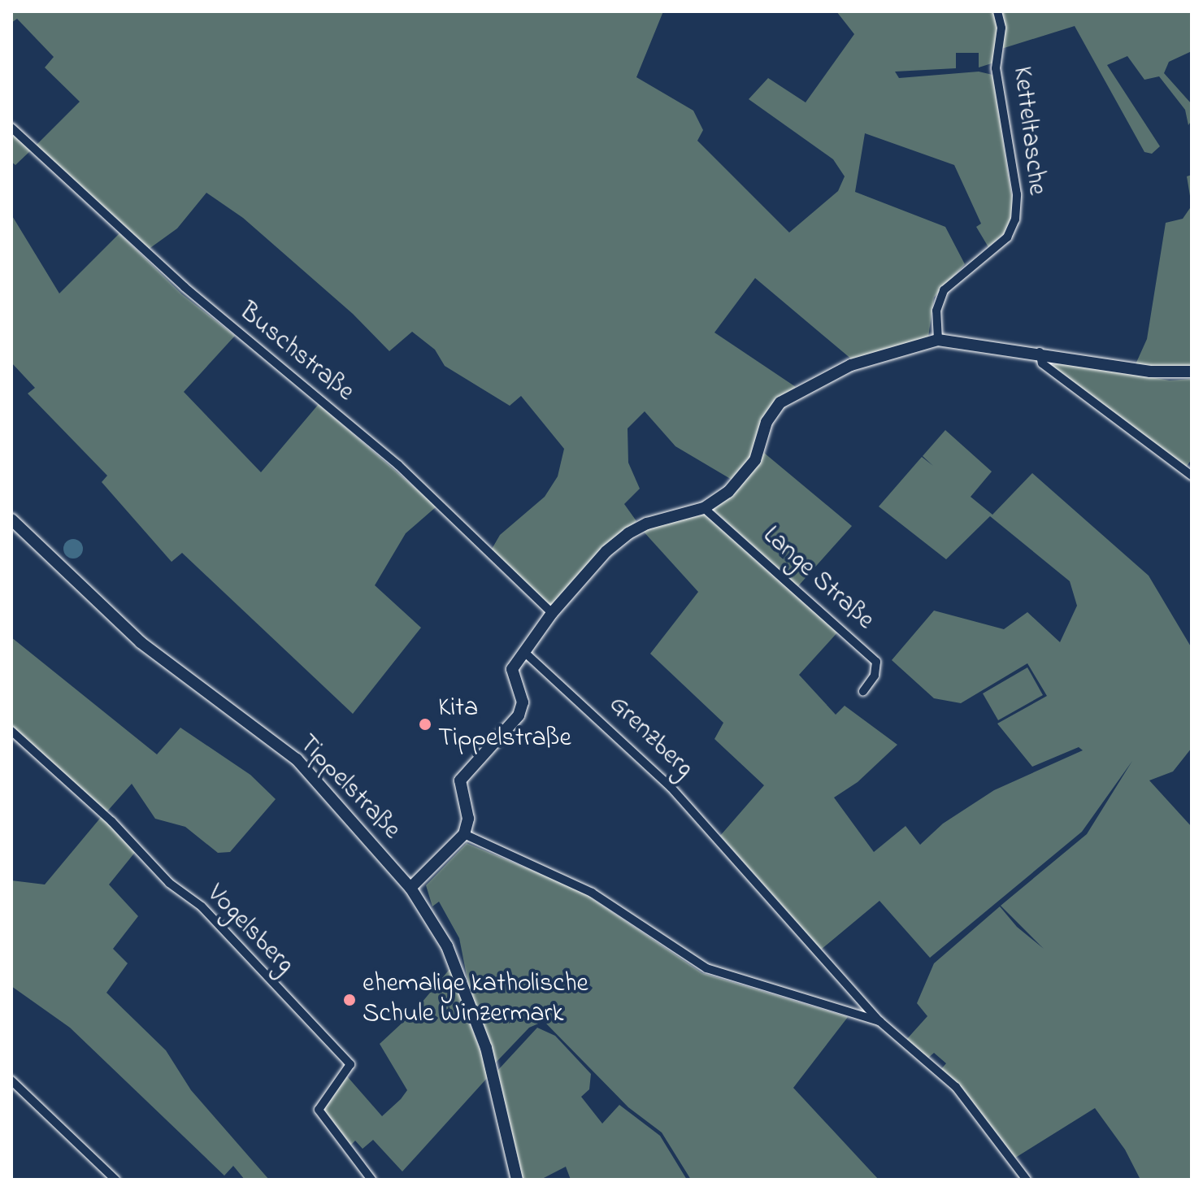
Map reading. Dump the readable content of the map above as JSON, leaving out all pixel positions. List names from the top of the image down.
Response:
{
  "streets": {
    "street": [
      "Ketteltasche",
      "Buschstraße",
      "Lange Straße",
      "Grenzberg",
      "Tippelstraße",
      "Vogelsberg"
    ]
  },
  "places": ["Kita Tippelstraße", "ehemalige katholische Schule Winzermark"]
}
